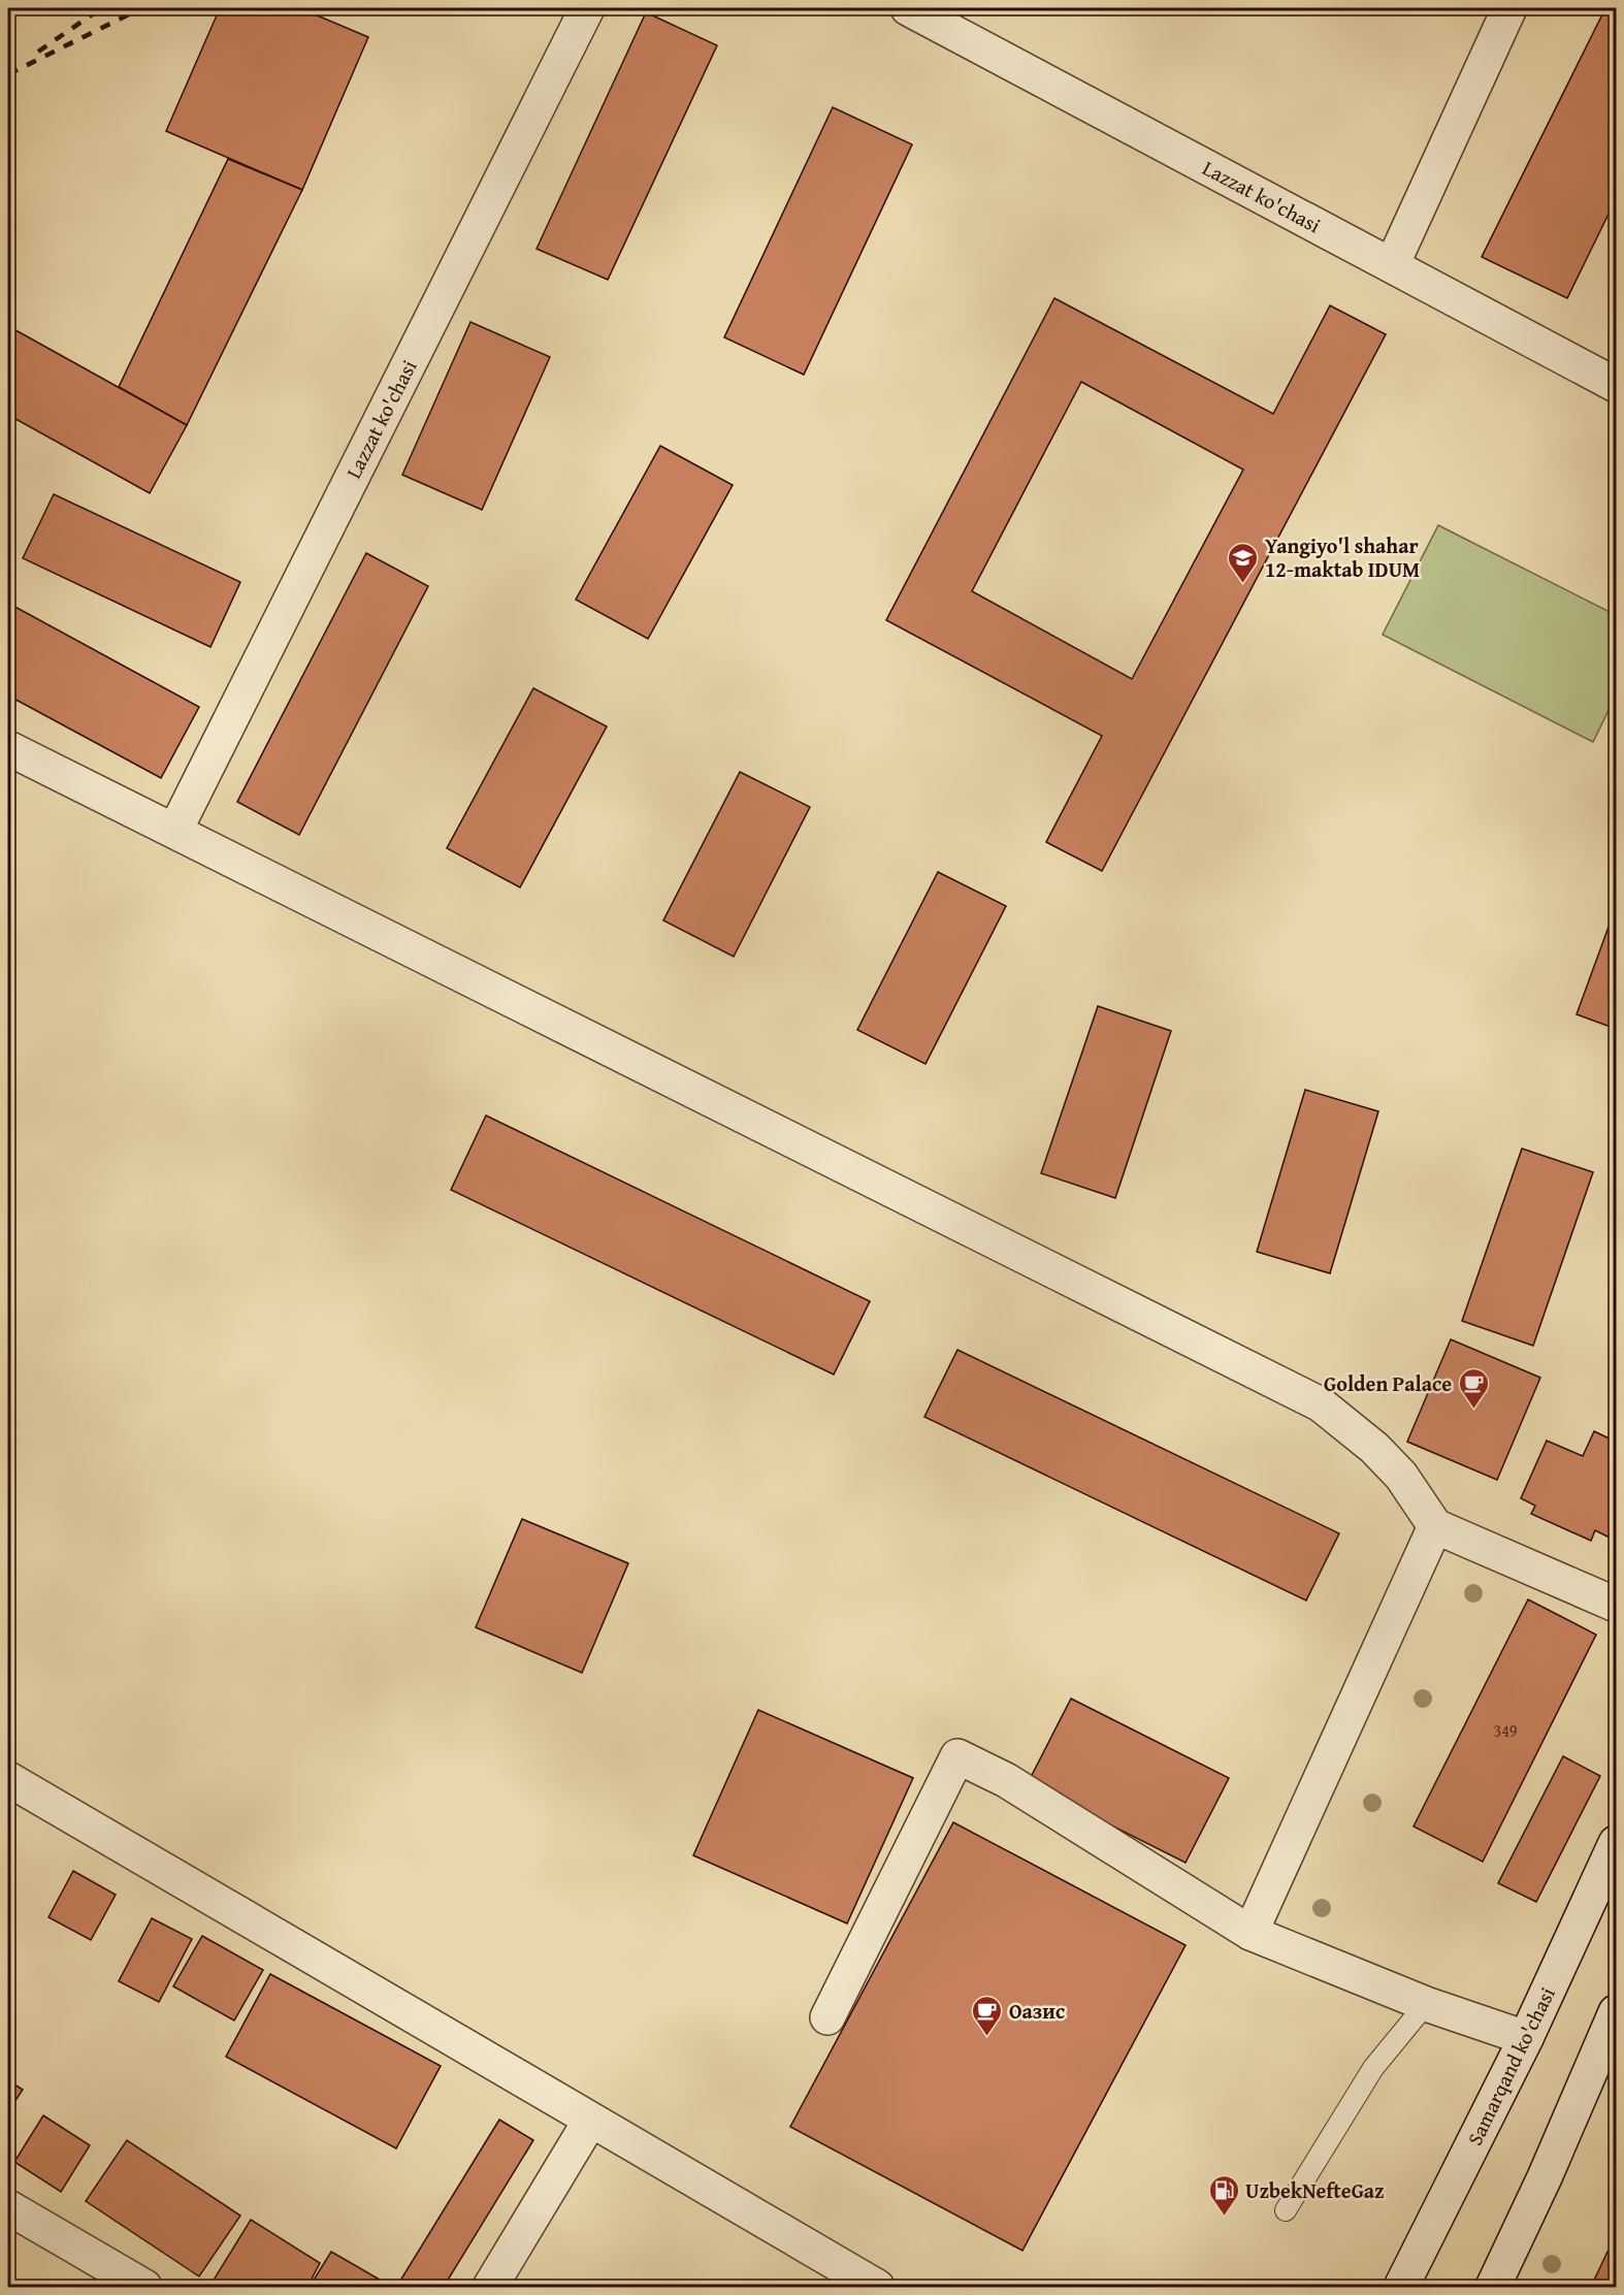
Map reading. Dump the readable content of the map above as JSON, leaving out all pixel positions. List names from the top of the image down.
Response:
{
  "streets": {
    "street": ["Lazzat ko'chasi", "Samarqand ko'chasi"]
  },
  "places": {
    "school or university": ["Yangiyo'l shahar 12-maktab IDUM"],
    "cafe": ["Golden Palace", "Оазис"],
    "fuel station": ["UzbekNefteGaz"]
  },
  "house_numbers": ["349"]
}
